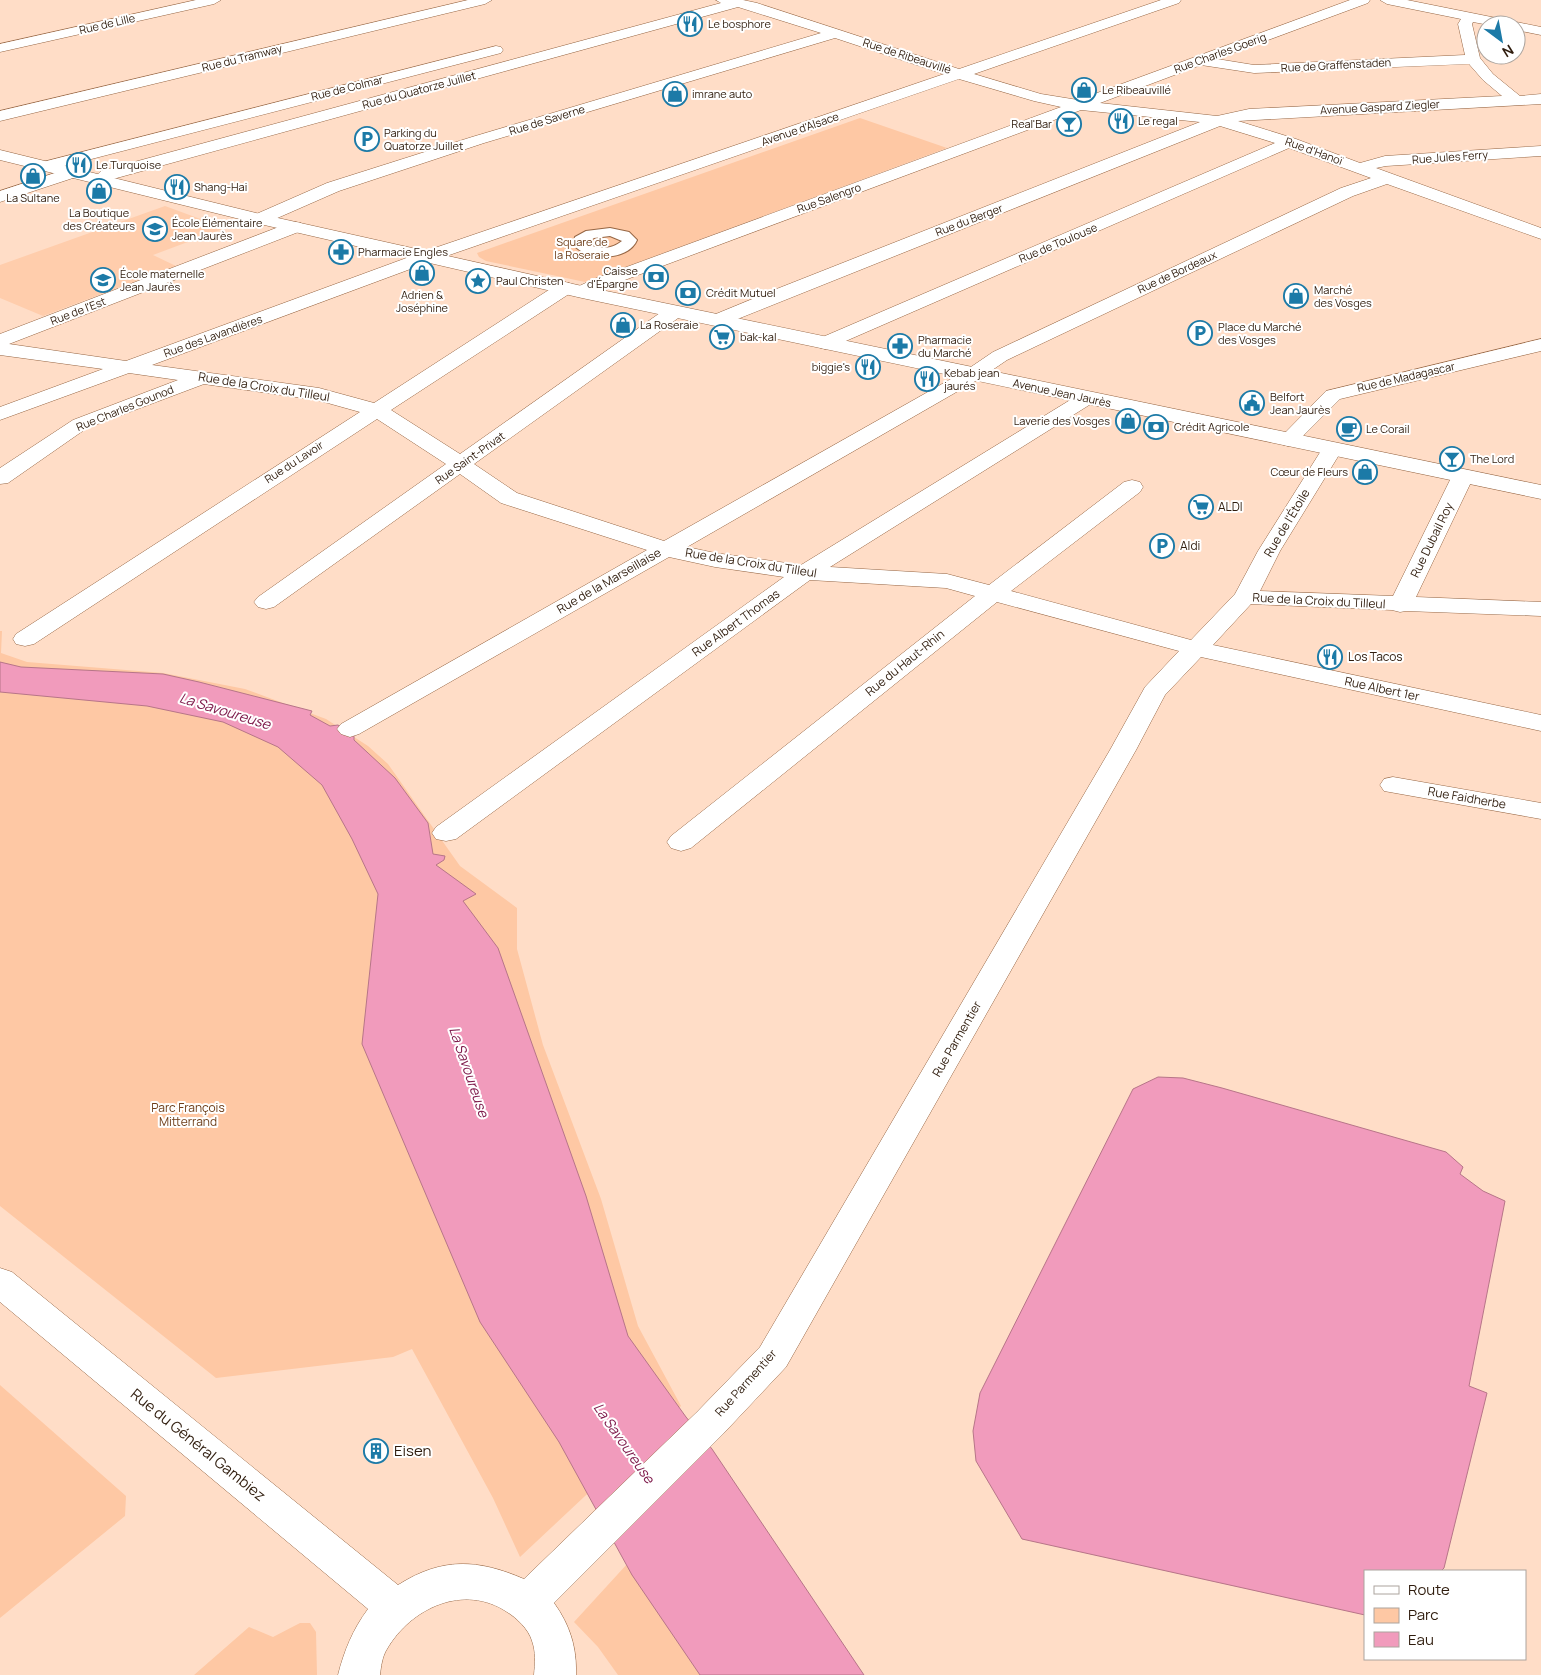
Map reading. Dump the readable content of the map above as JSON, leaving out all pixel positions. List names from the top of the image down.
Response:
{
  "streets": {
    "street": [
      "Rue de Lille",
      "Rue Charles Goerig",
      "Rue de Ribeauvillé",
      "Rue du Tramway",
      "Rue de Graffenstaden",
      "Rue de Colmar",
      "Rue du Quatorze Juillet",
      "Avenue Gaspard Ziegler",
      "Rue de Saverne",
      "Avenue d'Alsace",
      "Rue d'Hanoï",
      "Rue Jules Ferry",
      "Rue Salengro",
      "Rue du Berger",
      "Rue de Toulouse",
      "Rue de Bordeaux",
      "Rue de l'Est",
      "Rue des Lavandières",
      "Rue de Madagascar",
      "Rue de la Croix du Tilleul",
      "Avenue Jean Jaurès",
      "Rue Charles Gounod",
      "Rue Saint-Privat",
      "Rue du Lavoir",
      "Rue de l'Étoile",
      "Rue Dubail Roy",
      "Rue de la Marseillaise",
      "Rue Albert Thomas",
      "Rue du Haut-Rhin",
      "Rue Albert 1er",
      "Rue Faidherbe",
      "Rue Parmentier",
      "Rue du Général Gambiez"
    ]
  },
  "crossings": [
    ["Rue Charles Goerig", "Rue de Ribeauvillé"],
    ["Rue Charles Goerig", "Rue de Graffenstaden"],
    ["Rue Charles Goerig", "Rue d'Hanoï"],
    ["Rue Charles Goerig", "Rue Salengro"],
    ["Rue de Ribeauvillé", "Rue du Quatorze Juillet"],
    ["Rue de Ribeauvillé", "Rue de Saverne"],
    ["Rue de Ribeauvillé", "Avenue d'Alsace"],
    ["Rue de Ribeauvillé", "Rue d'Hanoï"],
    ["Rue de Ribeauvillé", "Rue Salengro"],
    ["Rue de Colmar", "Avenue Jean Jaurès"],
    ["Rue du Quatorze Juillet", "Avenue Jean Jaurès"],
    ["Avenue Gaspard Ziegler", "Rue d'Hanoï"],
    ["Avenue Gaspard Ziegler", "Rue du Berger"],
    ["Rue de Saverne", "Avenue Jean Jaurès"],
    ["Avenue d'Alsace", "Rue des Lavandières"],
    ["Avenue d'Alsace", "Avenue Jean Jaurès"],
    ["Rue d'Hanoï", "Rue Jules Ferry"],
    ["Rue d'Hanoï", "Rue Salengro"],
    ["Rue d'Hanoï", "Rue du Berger"],
    ["Rue d'Hanoï", "Rue de Toulouse"],
    ["Rue d'Hanoï", "Rue de Bordeaux"],
    ["Rue Salengro", "Avenue Jean Jaurès"],
    ["Rue Salengro", "Rue du Lavoir"],
    ["Rue du Berger", "Avenue Jean Jaurès"],
    ["Rue de Toulouse", "Avenue Jean Jaurès"],
    ["Rue de Bordeaux", "Avenue Jean Jaurès"],
    ["Rue de Bordeaux", "Rue de la Marseillaise"],
    ["Rue de l'Est", "Avenue Jean Jaurès"],
    ["Rue des Lavandières", "Rue de la Croix du Tilleul"],
    ["Rue des Lavandières", "Avenue Jean Jaurès"],
    ["Rue de Madagascar", "Avenue Jean Jaurès"],
    ["Rue de la Croix du Tilleul", "Rue Charles Gounod"],
    ["Rue de la Croix du Tilleul", "Rue Saint-Privat"],
    ["Rue de la Croix du Tilleul", "Rue du Lavoir"],
    ["Rue de la Croix du Tilleul", "Rue de l'Étoile"],
    ["Rue de la Croix du Tilleul", "Rue Dubail Roy"],
    ["Rue de la Croix du Tilleul", "Rue de la Marseillaise"],
    ["Rue de la Croix du Tilleul", "Rue Albert Thomas"],
    ["Rue de la Croix du Tilleul", "Rue du Haut-Rhin"],
    ["Rue de la Croix du Tilleul", "Rue Albert 1er"],
    ["Rue de la Croix du Tilleul", "Rue Parmentier"],
    ["Avenue Jean Jaurès", "Rue Saint-Privat"],
    ["Avenue Jean Jaurès", "Rue du Lavoir"],
    ["Avenue Jean Jaurès", "Rue de l'Étoile"],
    ["Avenue Jean Jaurès", "Rue Dubail Roy"],
    ["Avenue Jean Jaurès", "Rue de la Marseillaise"],
    ["Avenue Jean Jaurès", "Rue Albert Thomas"],
    ["Rue Albert 1er", "Rue Parmentier"]
  ],
  "water": ["La Savoureuse"],
  "parks": ["Square de la Roseraie", "Parc François Mitterrand"],
  "places": {
    "restaurant": [
      "Le bosphore",
      "Le regal",
      "Le Turquoise",
      "Shang-Hai",
      "biggie's",
      "Kebab jean jaurés",
      "Los Tacos"
    ],
    "shop": [
      "Le Ribeauvillé",
      "imrane auto",
      "La Sultane",
      "La Boutique des Créateurs",
      "Adrien & Joséphine",
      "Marché des Vosges",
      "La Roseraie",
      "Laverie des Vosges",
      "Cœur de Fleurs"
    ],
    "bar": ["Real'Bar", "The Lord"],
    "parking": ["Parking du Quatorze Juillet", "Place du Marché des Vosges", "Aldi"],
    "school or university": ["École Élémentaire Jean Jaurès", "École maternelle Jean Jaurès"],
    "pharmacy": ["Pharmacie Engles", "Pharmacie du Marché"],
    "bank": ["Caisse d'Épargne", "Crédit Mutuel", "Crédit Agricole"],
    "place": ["Paul Christen"],
    "supermarket": ["bak-kal", "ALDI"],
    "public building": ["Belfort Jean Jaurès"],
    "cafe": ["Le Corail"],
    "building": ["Eisen"]
  },
  "legend": ["Route", "Parc", "Eau"],
  "north": "bottom right"
}
